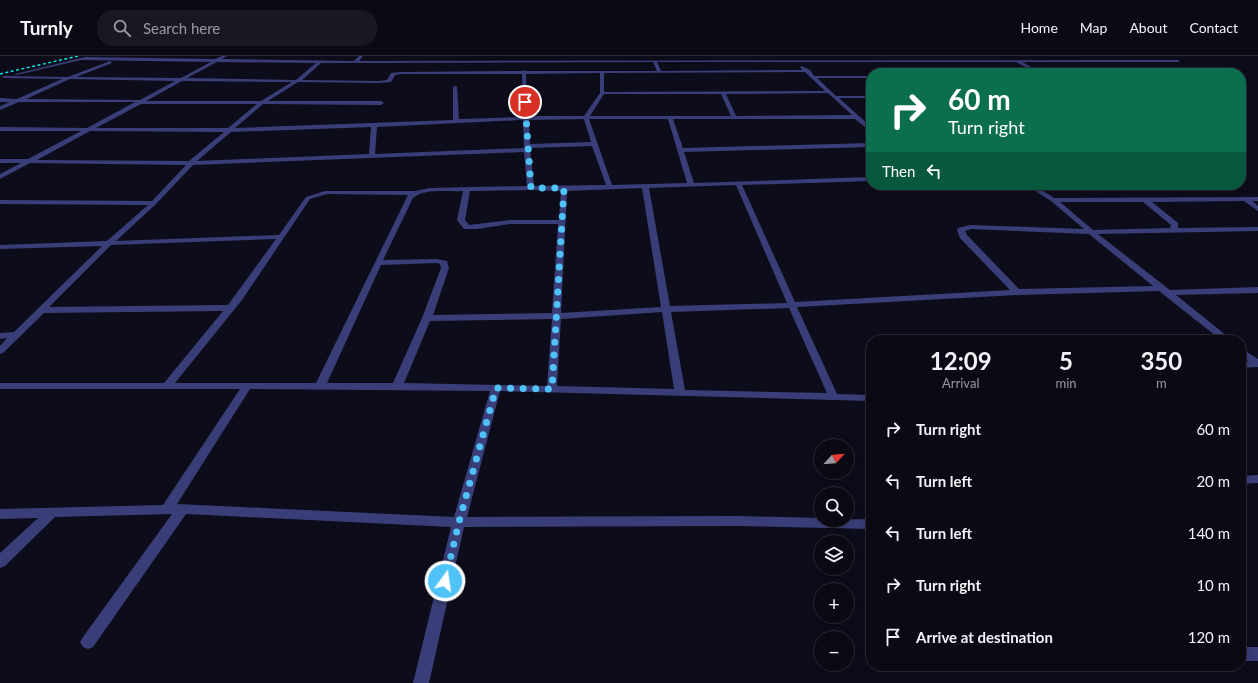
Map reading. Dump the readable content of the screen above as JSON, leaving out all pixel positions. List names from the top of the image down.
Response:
{
  "north": "top right",
  "page": {
    "header": "Turnly",
    "search": "Search here",
    "nav": [
      "Home",
      "Map",
      "About",
      "Contact"
    ],
    "turn": ["60 m", "Turn right"],
    "then": "Then",
    "eta": [
      "12:09",
      "Arrival",
      "5",
      "min",
      "350",
      "m"
    ],
    "list": [
      {
        "name": "Turn right",
        "value": "60 m"
      },
      {
        "name": "Turn left",
        "value": "20 m"
      },
      {
        "name": "Turn left",
        "value": "140 m"
      },
      {
        "name": "Turn right",
        "value": "10 m"
      },
      {
        "name": "Arrive at destination",
        "value": "120 m"
      }
    ],
    "map_buttons": ["+", "−"]
  }
}
